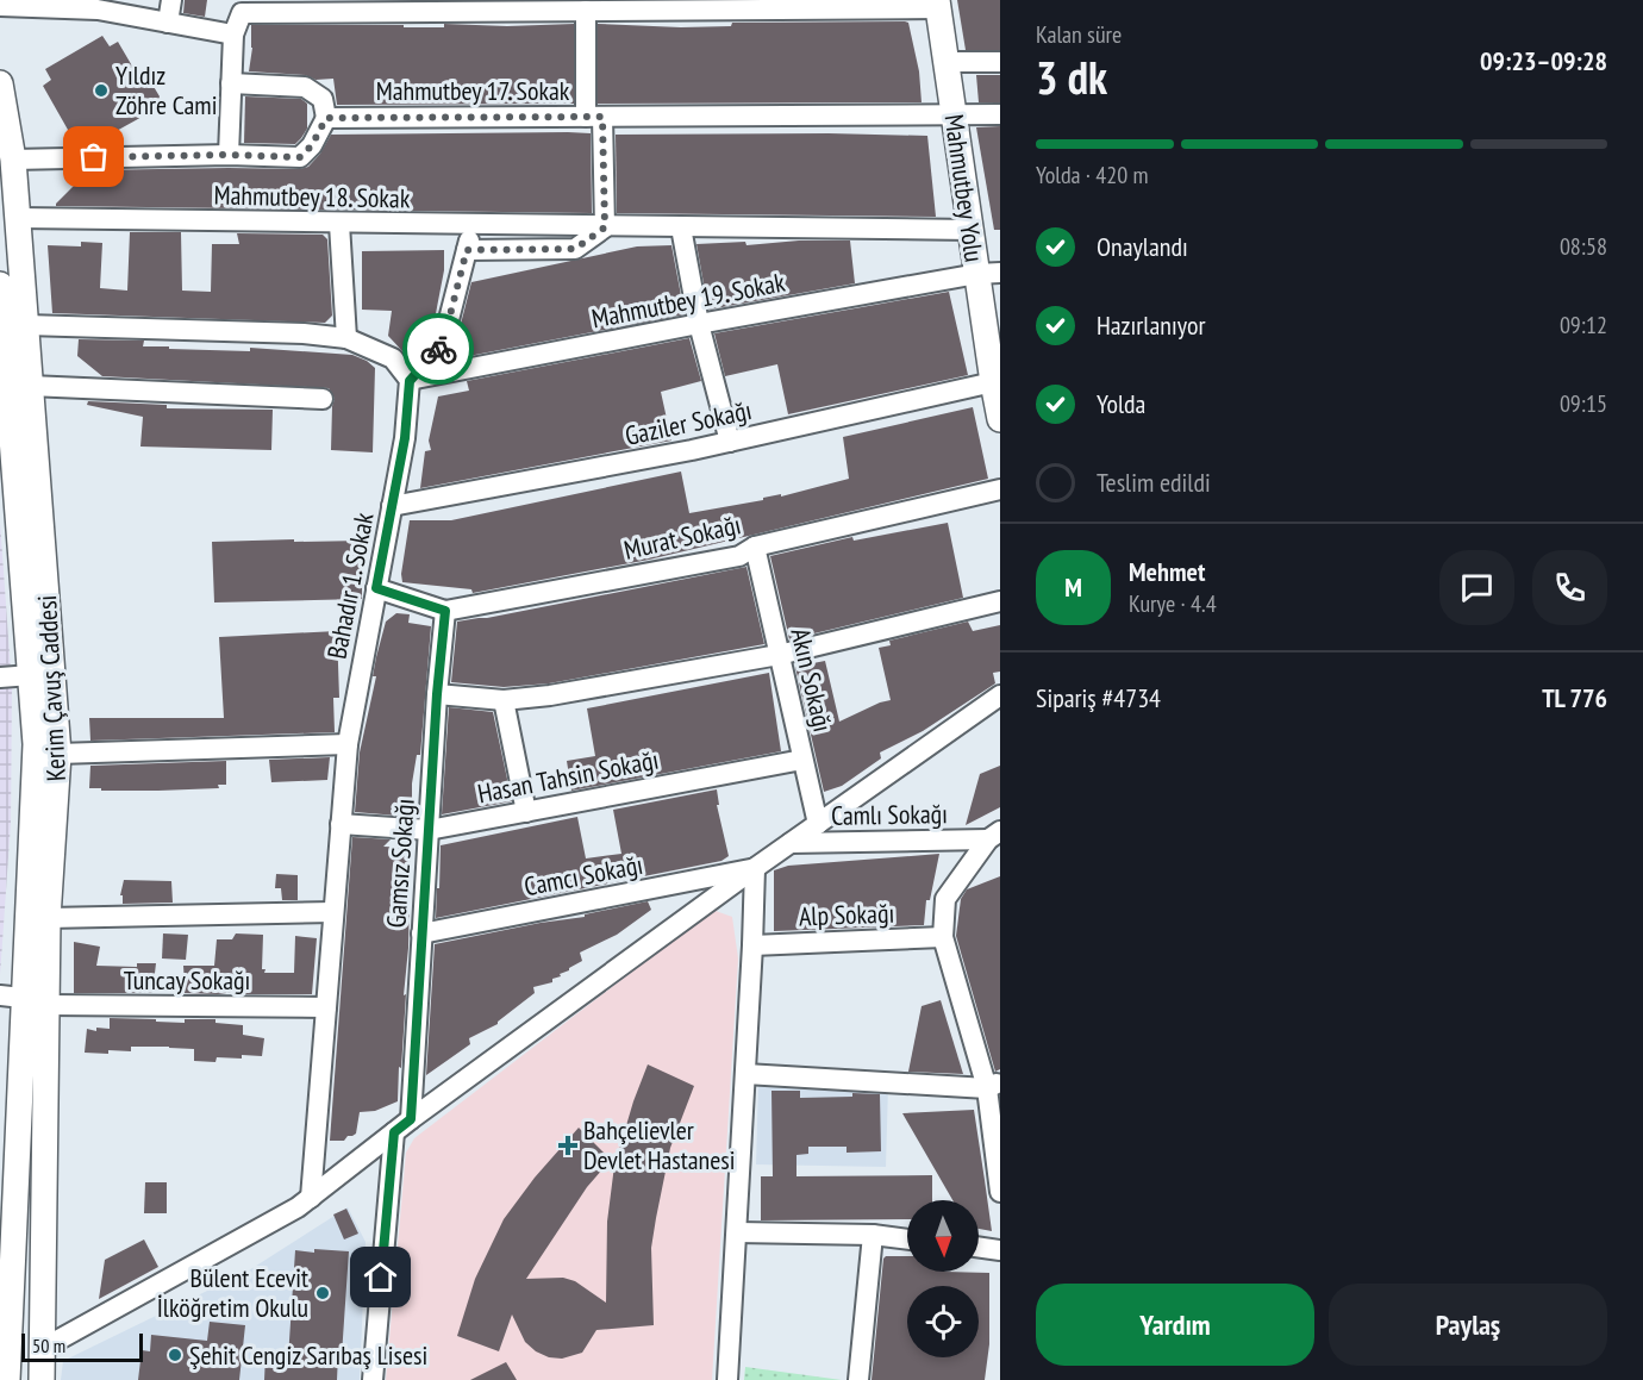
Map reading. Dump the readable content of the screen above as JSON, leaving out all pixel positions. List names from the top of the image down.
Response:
{
  "streets": {
    "main road": ["Mahmutbey Yolu", "Kerim Çavuş Caddesi"],
    "street": [
      "Mahmutbey 17. Sokak",
      "Mahmutbey 18. Sokak",
      "Mahmutbey 19. Sokak",
      "Gaziler Sokağı",
      "Murat Sokağı",
      "Bahadır 1. Sokak",
      "Akın Sokağı",
      "Hasan Tahsin Sokağı",
      "Camlı Sokağı",
      "Gamsız Sokağı",
      "Camcı Sokağı",
      "Alp Sokağı",
      "Tuncay Sokağı"
    ]
  },
  "crossings": [
    ["Mahmutbey 17. Sokak", "Mahmutbey Yolu"],
    ["Mahmutbey Yolu", "Mahmutbey 18. Sokak"],
    ["Mahmutbey Yolu", "Mahmutbey 19. Sokak"],
    ["Mahmutbey Yolu", "Gaziler Sokağı"],
    ["Mahmutbey 18. Sokak", "Kerim Çavuş Caddesi"],
    ["Mahmutbey 19. Sokak", "Bahadır 1. Sokak"],
    ["Gaziler Sokağı", "Bahadır 1. Sokak"],
    ["Murat Sokağı", "Bahadır 1. Sokak"],
    ["Murat Sokağı", "Akın Sokağı"],
    ["Murat Sokağı", "Gamsız Sokağı"],
    ["Bahadır 1. Sokak", "Hasan Tahsin Sokağı"],
    ["Bahadır 1. Sokak", "Tuncay Sokağı"],
    ["Akın Sokağı", "Hasan Tahsin Sokağı"],
    ["Kerim Çavuş Caddesi", "Tuncay Sokağı"],
    ["Hasan Tahsin Sokağı", "Gamsız Sokağı"],
    ["Gamsız Sokağı", "Camcı Sokağı"]
  ],
  "places": {
    "other": ["Yıldız Zöhre Cami", "Bülent Ecevit İlköğretim Okulu", "Şehit Cengiz Sarıbaş Lisesi"],
    "health": ["Bahçelievler Devlet Hastanesi"]
  },
  "scale_bar": "50 m",
  "north": "bottom",
  "page": {
    "heading": ["3 dk", "Kalan süre", "09:23–09:28"],
    "panel": [
      "Mehmet",
      "Kurye · 4.4",
      "Sipariş #4734",
      "TL 776"
    ],
    "bar": "Yolda · 420 m",
    "list": [
      ["Onaylandı", "08:58"],
      ["Hazırlanıyor", "09:12"],
      ["Yolda", "09:15"],
      "Teslim edildi"
    ],
    "round": "M",
    "buttons": ["Yardım", "Paylaş"],
    "scale": "50 m"
  }
}
